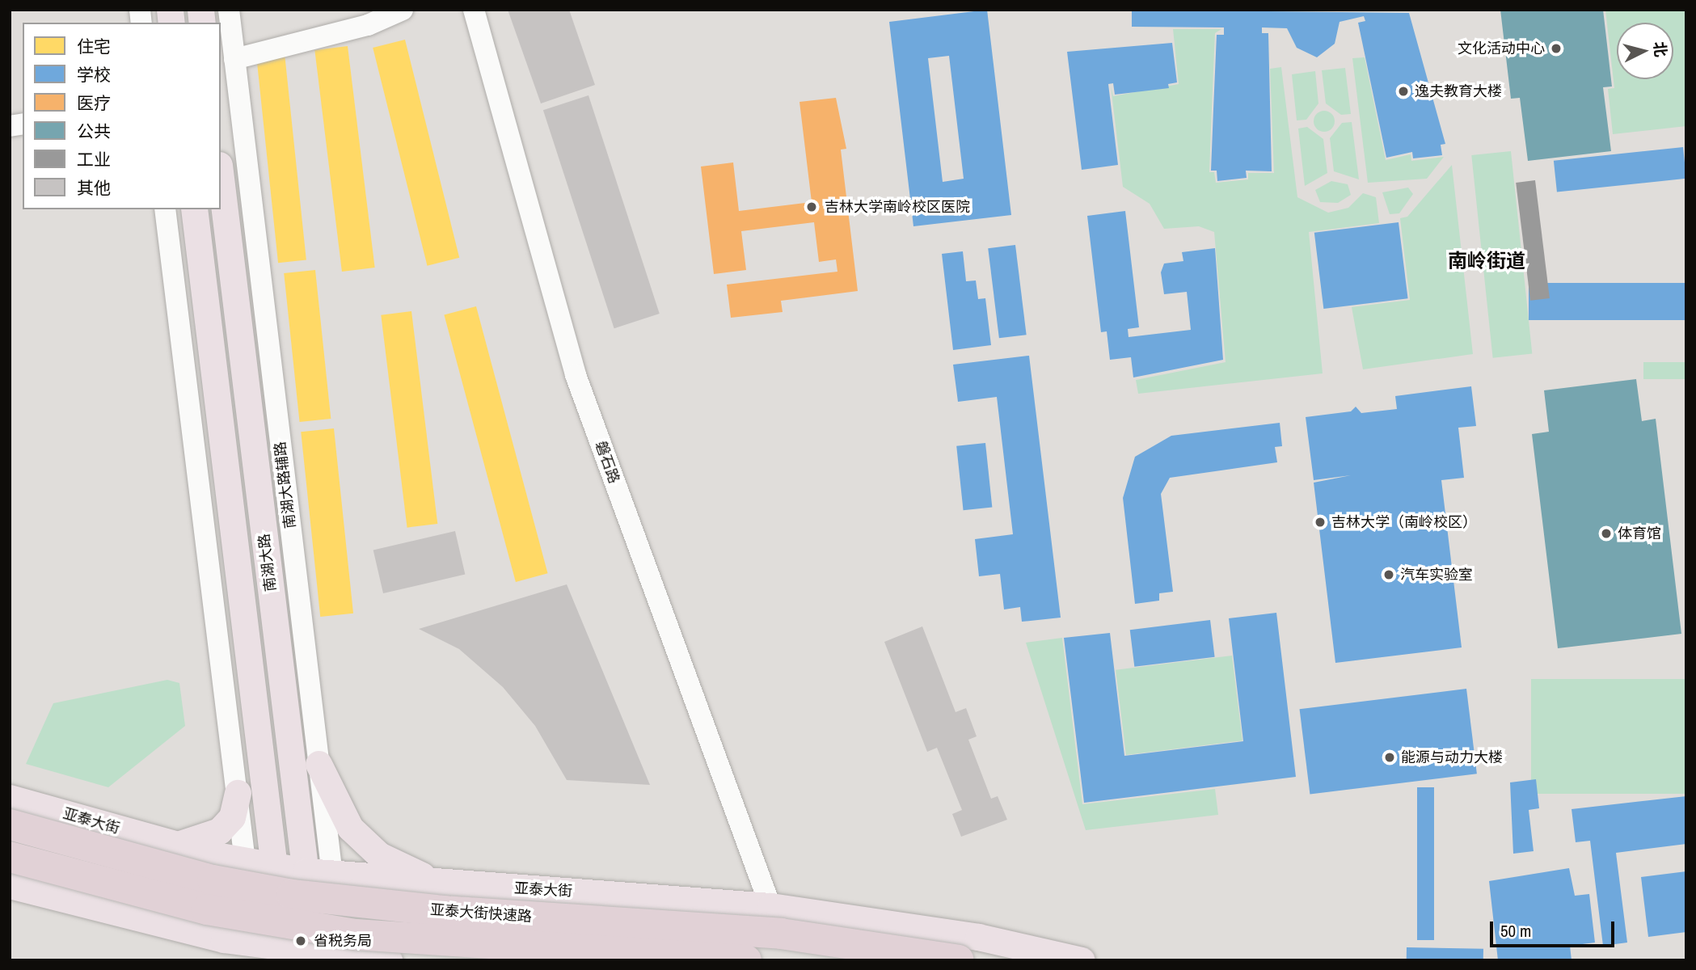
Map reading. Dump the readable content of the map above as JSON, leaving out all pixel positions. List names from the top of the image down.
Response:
{
  "streets": {
    "highway": ["亚泰大街快速路"],
    "main road": ["南湖大路", "亚泰大街"],
    "street": ["磐石路", "南湖大路辅路"]
  },
  "crossings": [
    ["磐石路", "亚泰大街"],
    ["南湖大路辅路", "南湖大路"],
    ["南湖大路辅路", "亚泰大街"],
    ["南湖大路", "亚泰大街"]
  ],
  "districts": ["南岭街道"],
  "places": [
    "文化活动中心",
    "逸夫教育大楼",
    "吉林大学南岭校区医院",
    "吉林大学（南岭校区）",
    "体育馆",
    "汽车实验室",
    "能源与动力大楼",
    "省税务局"
  ],
  "legend": [
    "住宅",
    "学校",
    "医疗",
    "公共",
    "工业",
    "其他"
  ],
  "scale_bar": "50 m",
  "north": "right"
}
